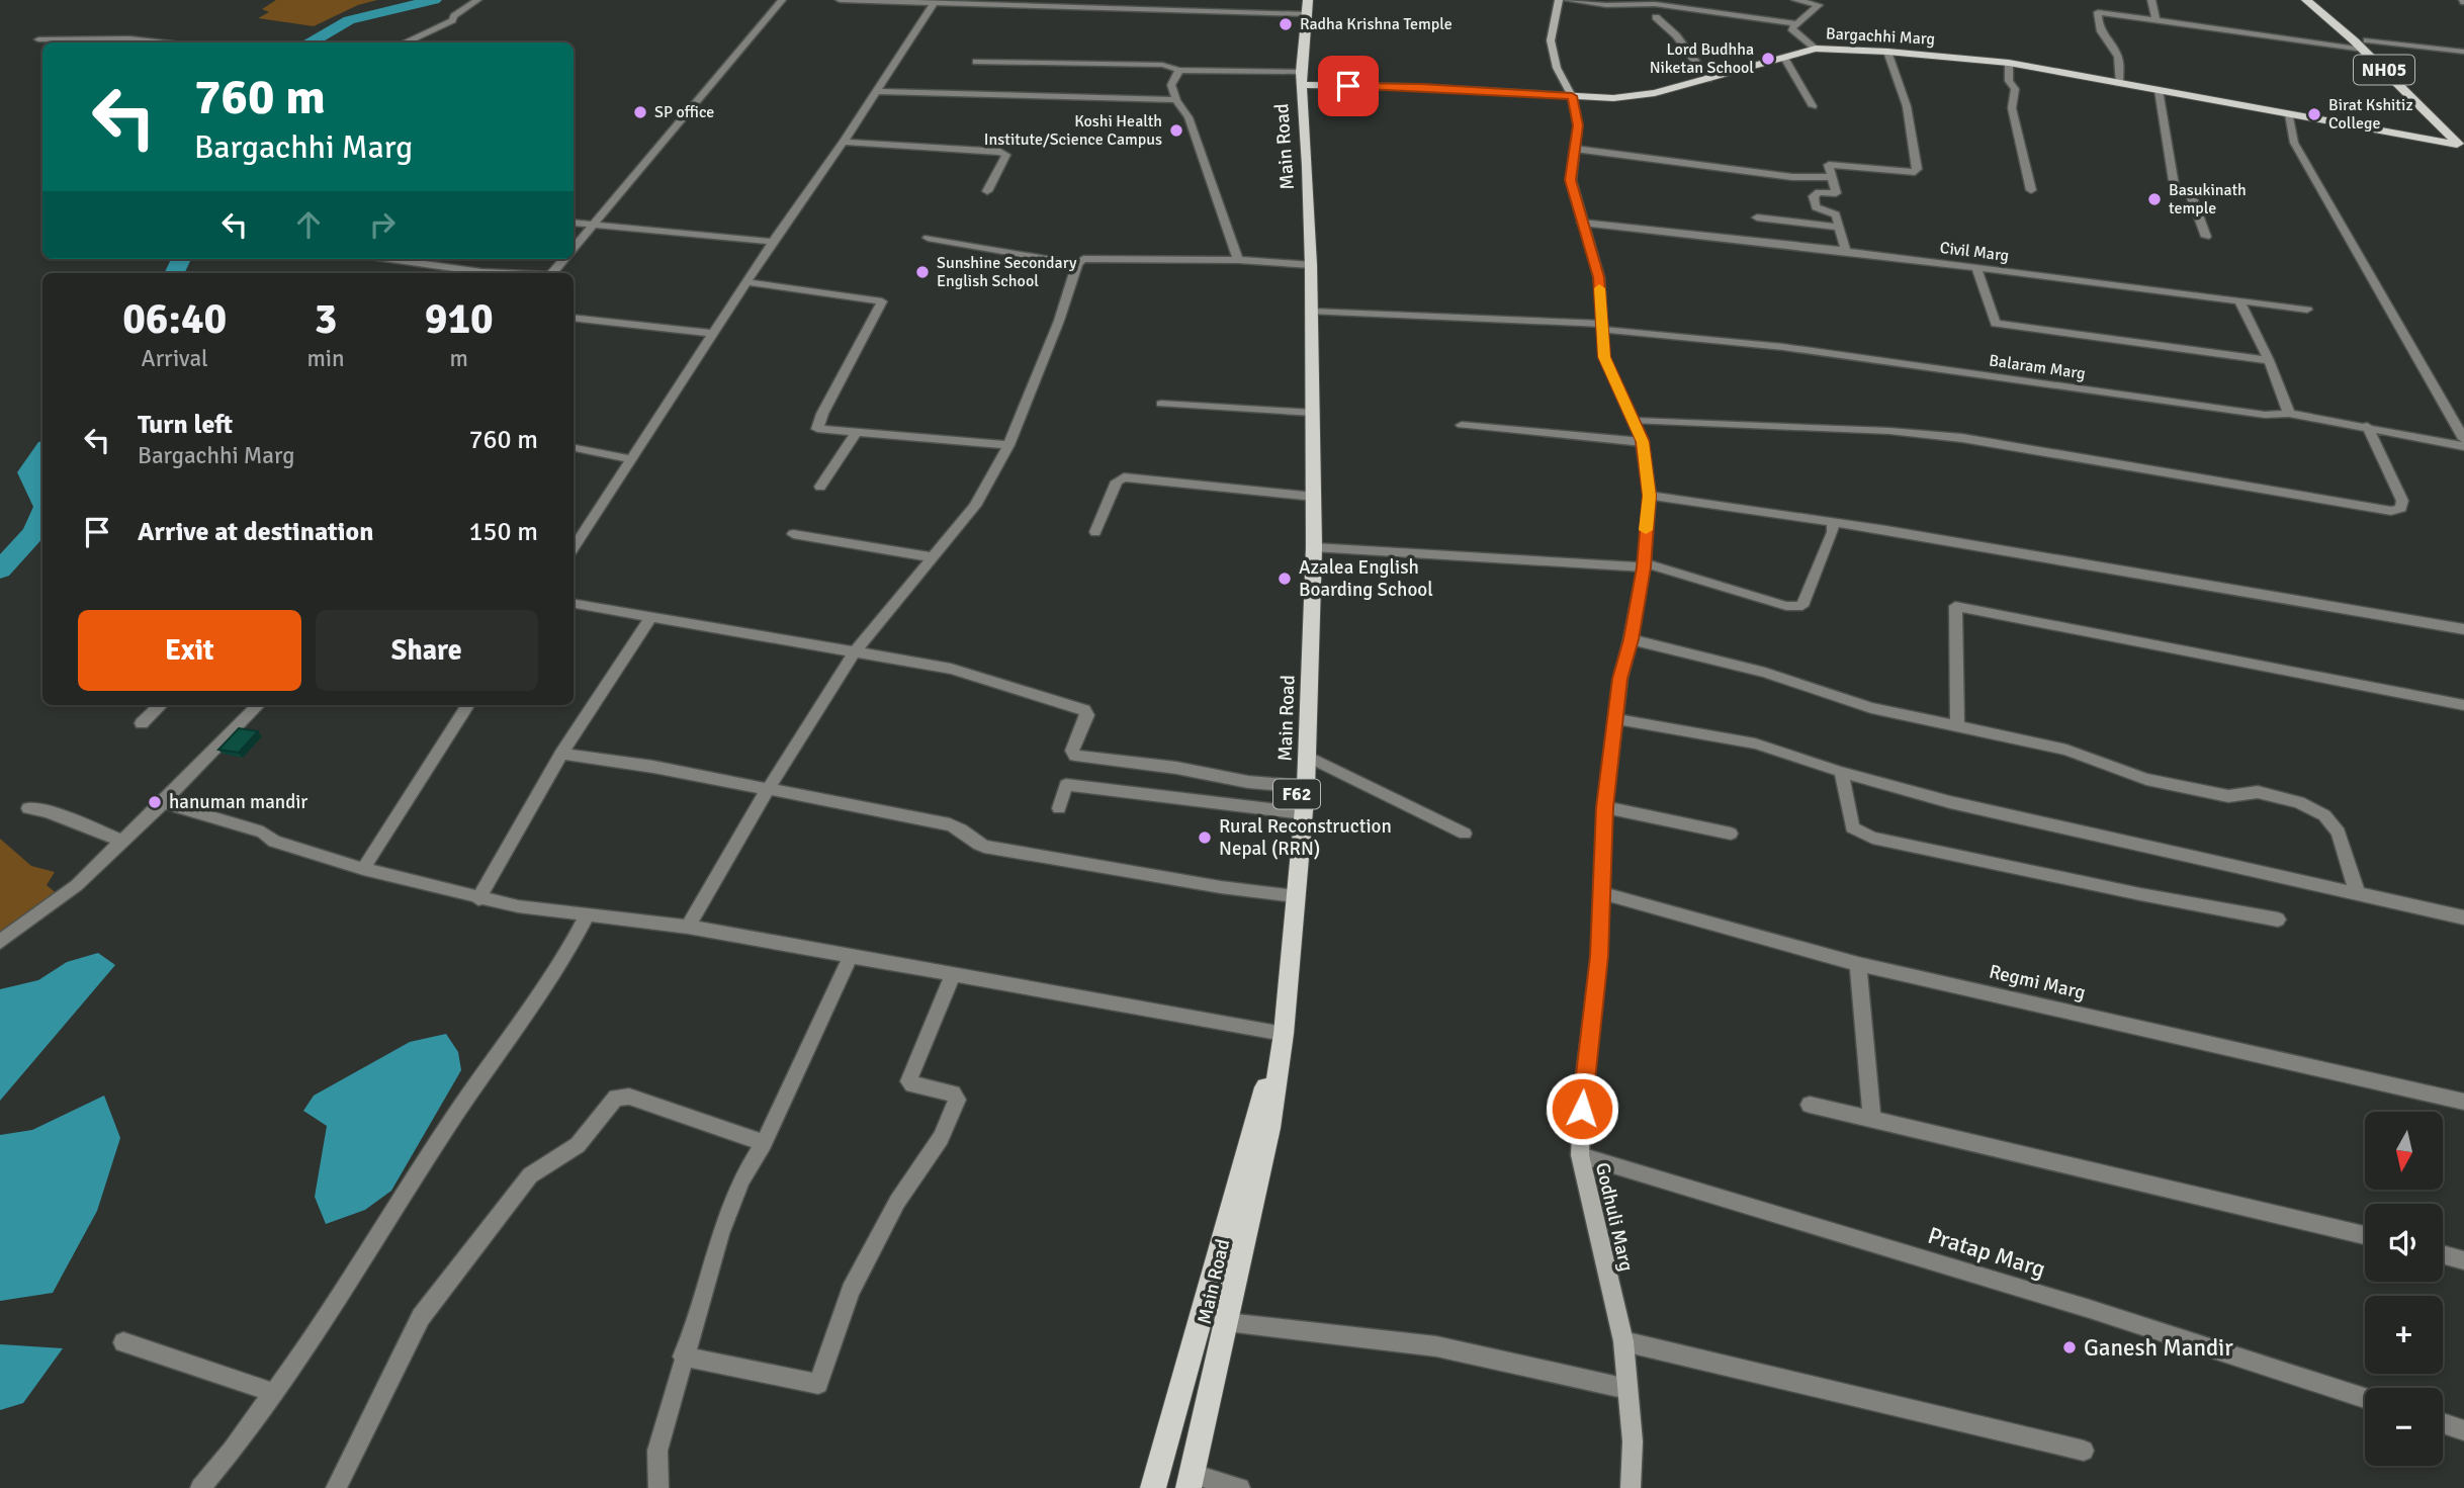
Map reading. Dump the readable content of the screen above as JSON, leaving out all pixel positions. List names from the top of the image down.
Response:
{
  "streets": {
    "main road": [
      "Bargachhi Marg",
      "NH05",
      "Main Road",
      "F62",
      "Godhuli Marg"
    ],
    "street": [
      "Civil Marg",
      "Balaram Marg",
      "Regmi Marg",
      "Pratap Marg"
    ]
  },
  "crossings": [
    ["Bargachhi Marg", "NH05"],
    ["Bargachhi Marg", "Main Road"],
    ["Bargachhi Marg", "F62"],
    ["Bargachhi Marg", "Godhuli Marg"],
    ["Main Road", "Balaram Marg"],
    ["Main Road", "F62"],
    ["Civil Marg", "Godhuli Marg"],
    ["Balaram Marg", "Godhuli Marg"],
    ["Regmi Marg", "Godhuli Marg"],
    ["Godhuli Marg", "Pratap Marg"]
  ],
  "places": [
    "Radha Krishna Temple",
    "Lord Budhha Niketan School",
    "SP office",
    "Birat Kshitiz College",
    "Koshi Health Institute/Science Campus",
    "Basukinath temple",
    "Sunshine Secondary English School",
    "Azalea English Boarding School",
    "hanuman mandir",
    "Rural Reconstruction Nepal (RRN)",
    "Ganesh Mandir"
  ],
  "north": "bottom",
  "page": {
    "turn": ["760 m", "Bargachhi Marg"],
    "eta": [
      "06:40",
      "Arrival",
      "3",
      "min",
      "910",
      "m"
    ],
    "list": [
      {
        "name": "Turn left",
        "note": "Bargachhi Marg",
        "value": "760 m"
      },
      {
        "name": "Arrive at destination",
        "value": "150 m"
      }
    ],
    "buttons": ["Exit", "Share"],
    "map_buttons": ["+", "−"]
  }
}
